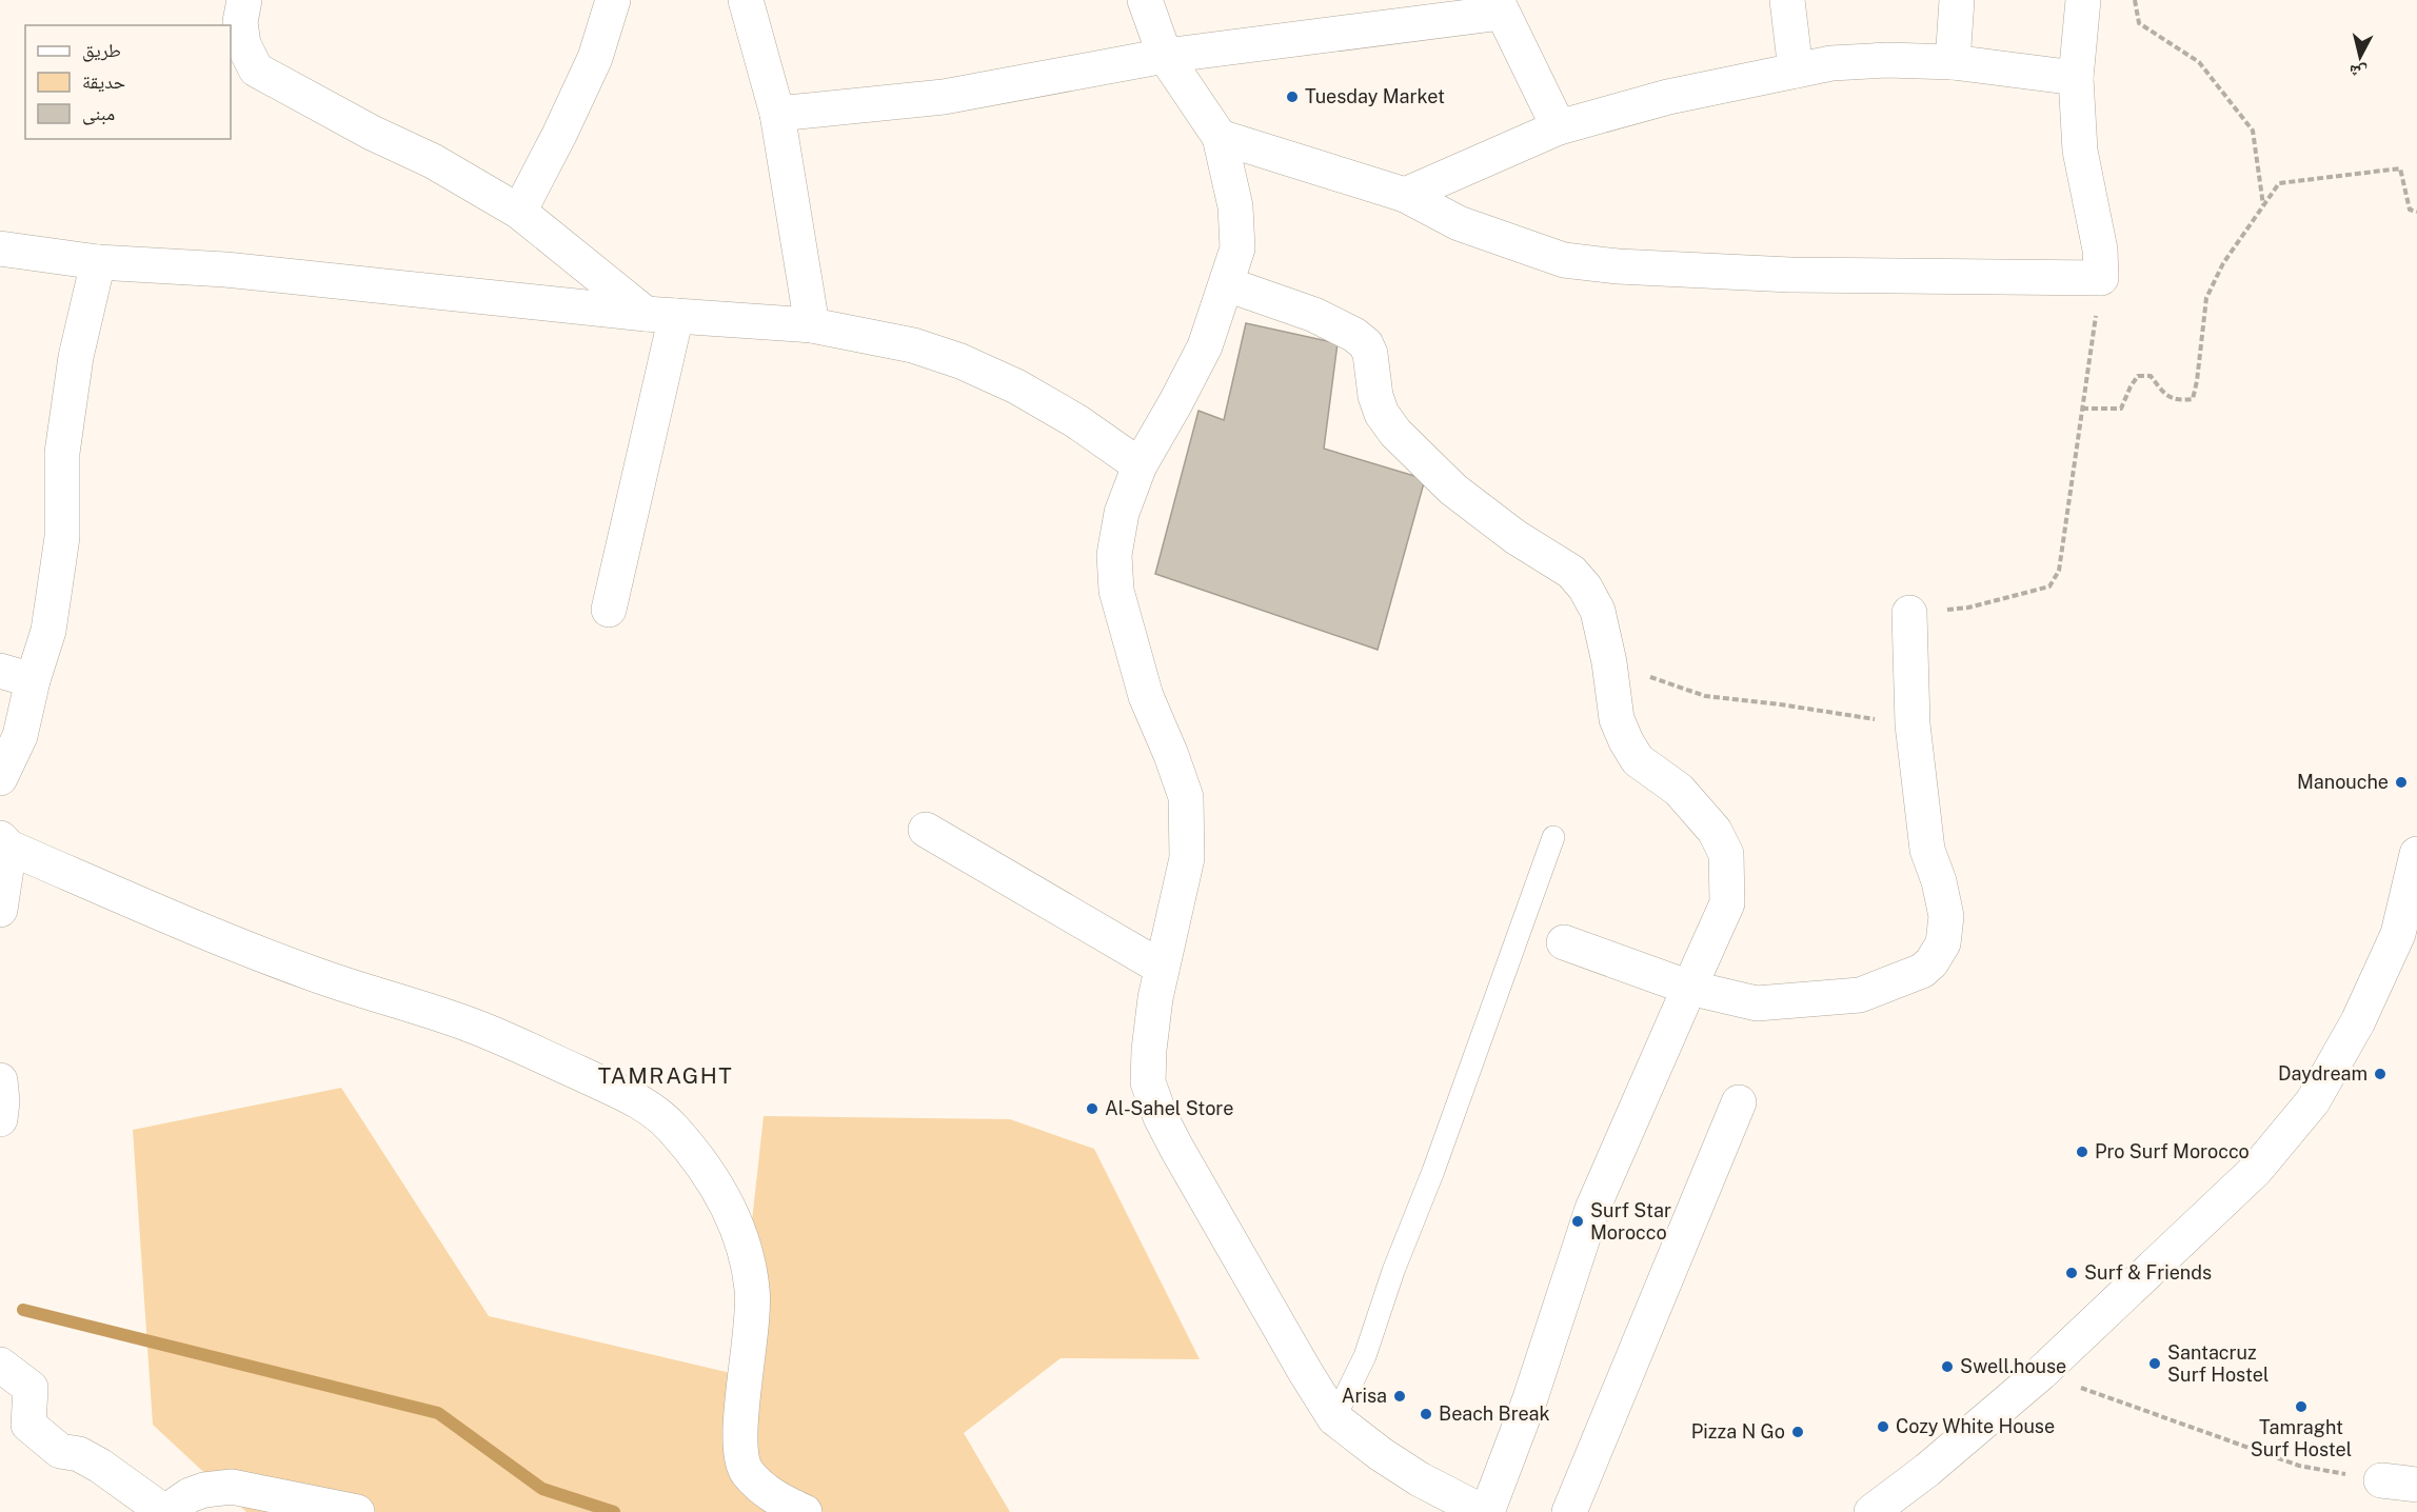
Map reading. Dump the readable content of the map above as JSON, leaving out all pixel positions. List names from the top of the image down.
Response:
{
  "districts": ["TAMRAGHT"],
  "places": [
    "Tuesday Market",
    "Manouche",
    "Daydream",
    "Al-Sahel Store",
    "Pro Surf Morocco",
    "Surf Star Morocco",
    "Surf & Friends",
    "Santacruz Surf Hostel",
    "Swell.house",
    "Arisa",
    "Tamraght Surf Hostel",
    "Beach Break",
    "Cozy White House",
    "Pizza N Go"
  ],
  "legend": ["طريق", "حديقة", "مبنى"],
  "north": "bottom"
}
